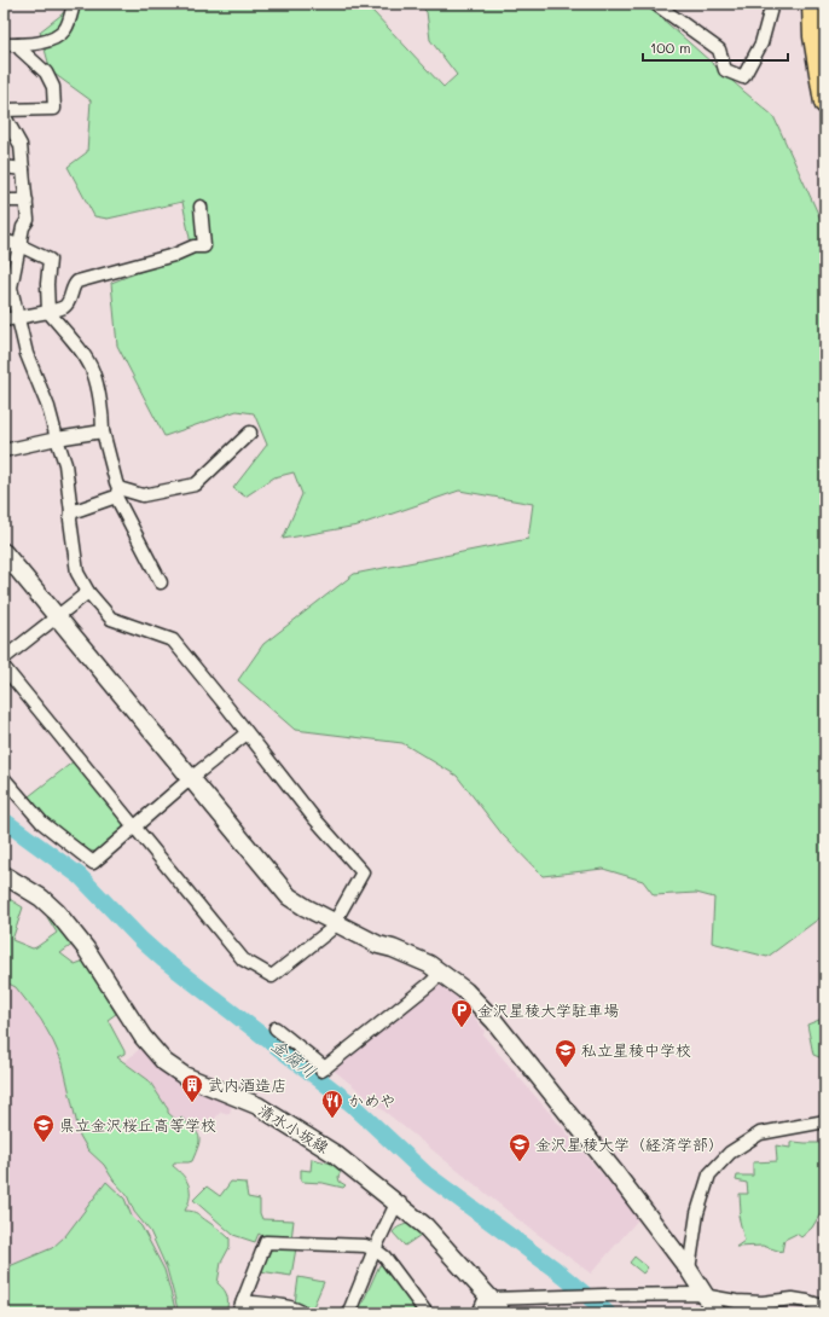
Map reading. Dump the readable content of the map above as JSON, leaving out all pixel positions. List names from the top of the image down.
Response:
{
  "streets": {
    "street": ["清水小坂線"]
  },
  "water": ["金腐川"],
  "places": {
    "parking": ["金沢星稜大学駐車場"],
    "school or university": ["私立星稜中学校", "県立金沢桜丘高等学校", "金沢星稜大学（経済学部）"],
    "building": ["武内酒造店"],
    "restaurant": ["かめや"]
  },
  "scale_bar": "100 m"
}
